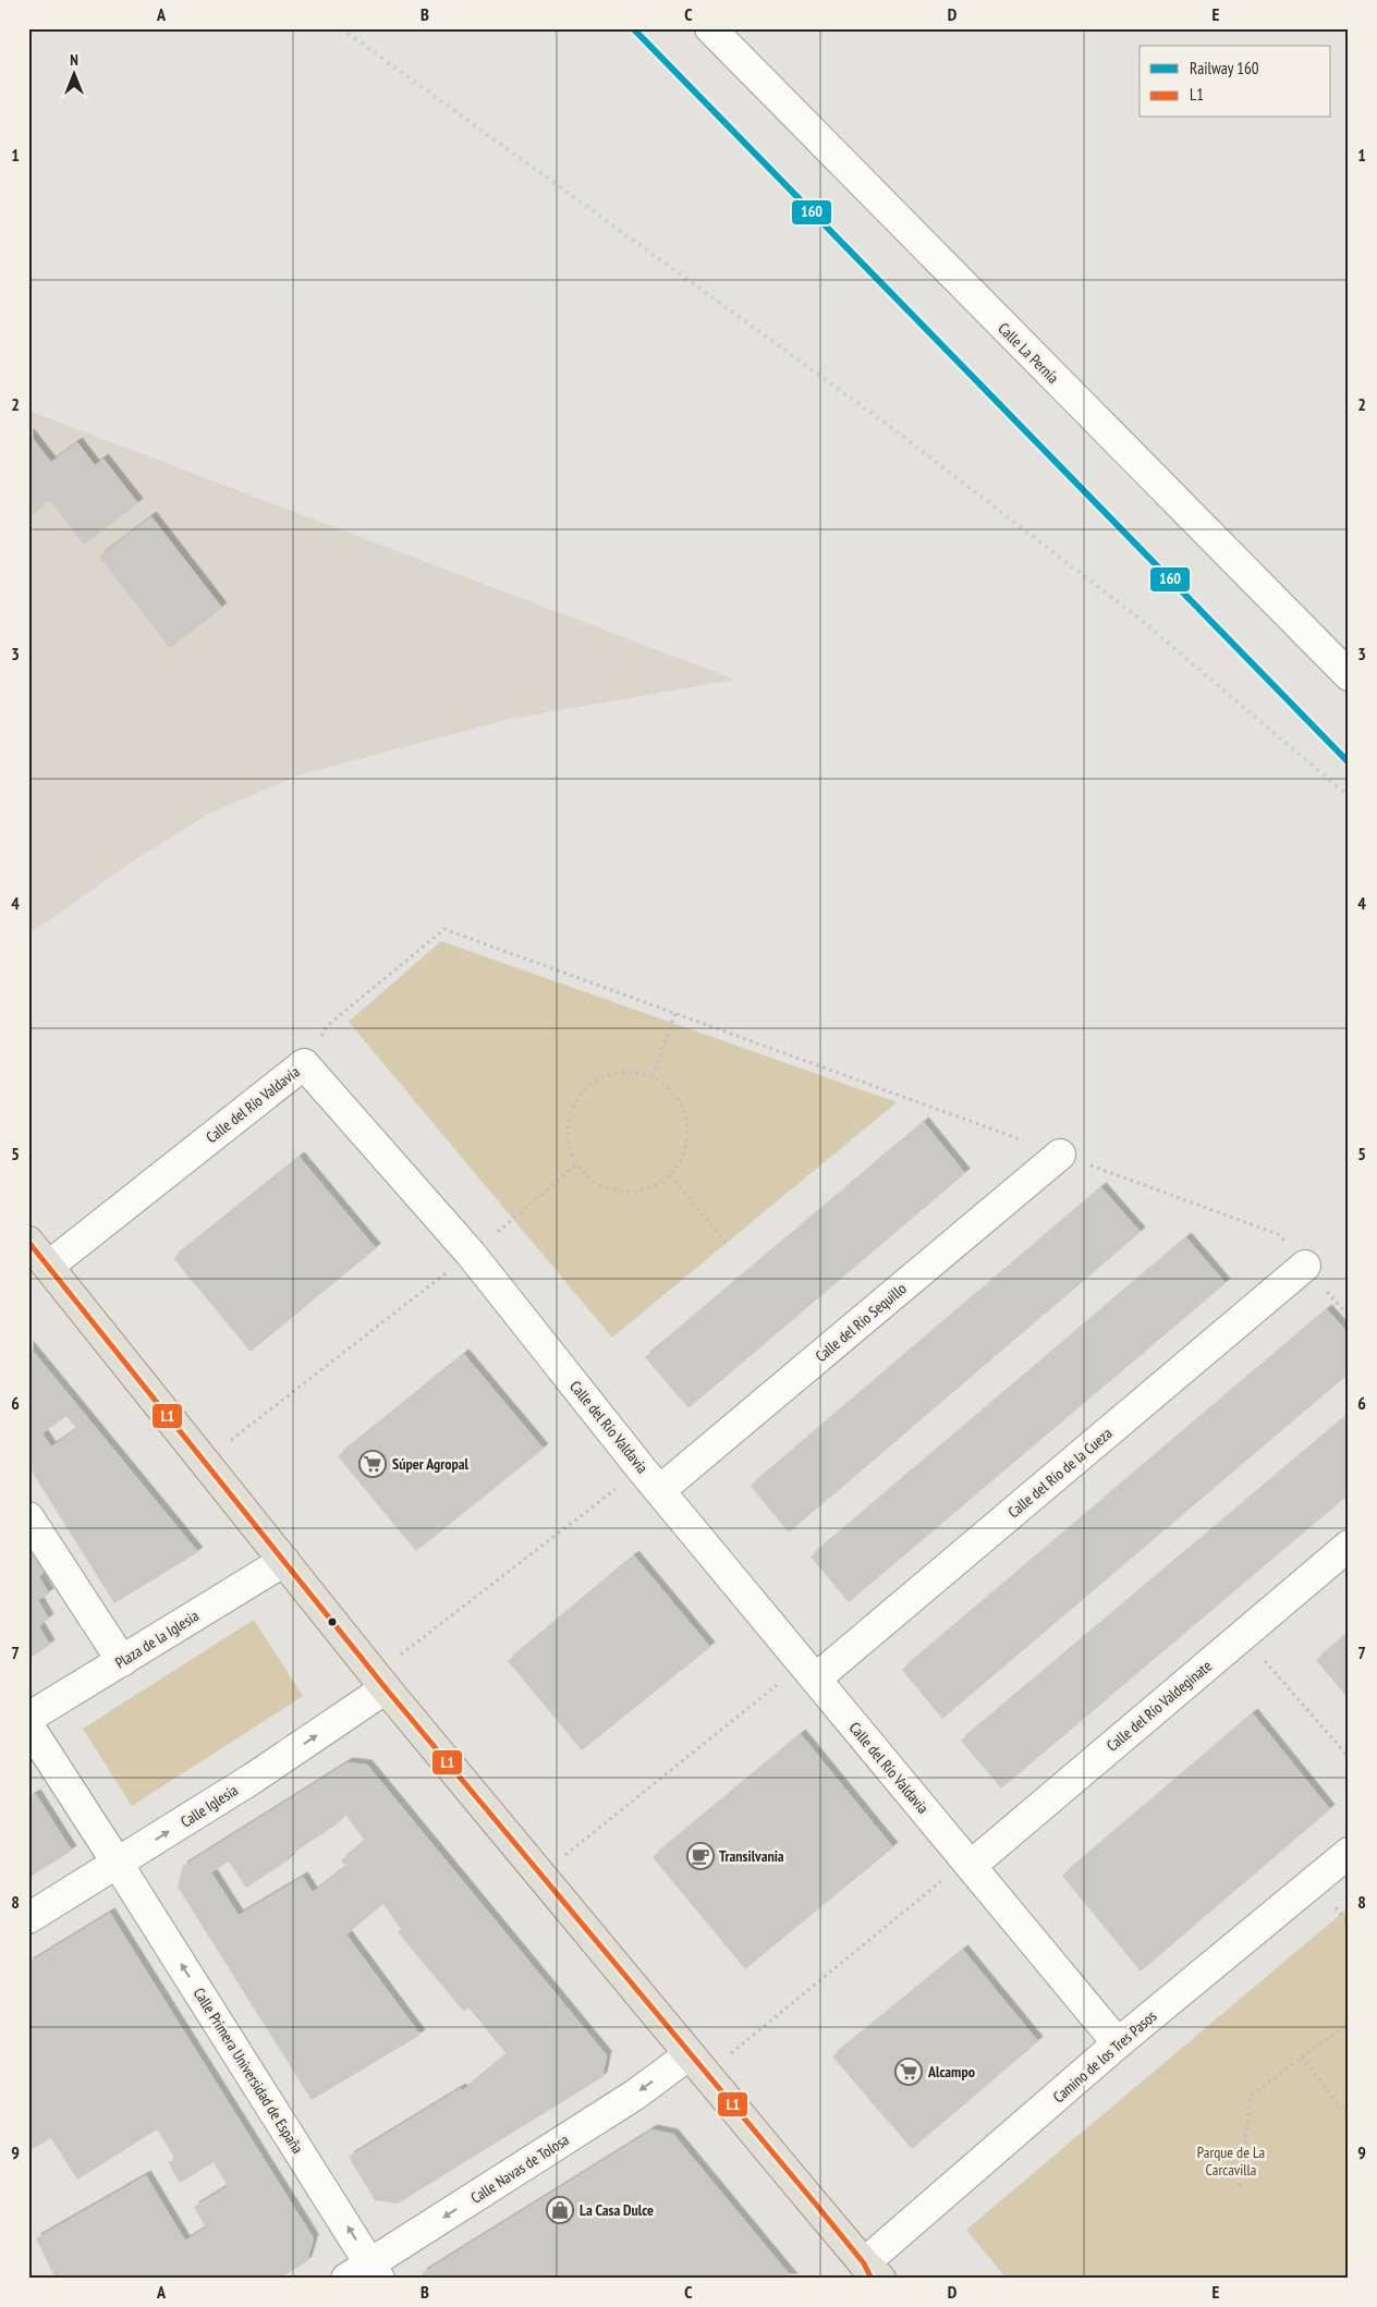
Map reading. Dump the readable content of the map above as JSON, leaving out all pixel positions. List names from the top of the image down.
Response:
{
  "streets": {
    "street": [
      "Calle La Pernía",
      "Calle del Río Valdavia",
      "Calle del Río Sequillo",
      "Calle del Río de la Cueza",
      "Plaza de la Iglesia",
      "Calle del Río Valdeginate",
      "Calle Iglesia",
      "Camino de los Tres Pasos",
      "Calle Primera Universidad de España",
      "Calle Navas de Tolosa"
    ]
  },
  "crossings": [
    ["Calle del Río Valdavia", "Calle del Río Sequillo"],
    ["Calle del Río Valdavia", "Calle del Río de la Cueza"],
    ["Calle del Río Valdavia", "Calle del Río Valdeginate"],
    ["Calle del Río Valdavia", "Camino de los Tres Pasos"],
    ["Calle Iglesia", "Calle Primera Universidad de España"],
    ["Calle Primera Universidad de España", "Calle Navas de Tolosa"]
  ],
  "one_way": ["Calle Iglesia", "Calle Primera Universidad de España", "Calle Navas de Tolosa"],
  "parks": ["Parque de La Carcavilla"],
  "places": {
    "supermarket": ["Súper Agropal", "Alcampo"],
    "cafe": ["Transilvania"],
    "shop": ["La Casa Dulce"]
  },
  "lines": ["rail line 160", "transit line L1"],
  "legend": ["Railway 160", "L1"],
  "north": "top",
  "grid": {
    "columns": [
      "A",
      "B",
      "C",
      "D",
      "E"
    ],
    "rows": [
      "1",
      "2",
      "3",
      "4",
      "5",
      "6",
      "7",
      "8",
      "9"
    ]
  }
}
